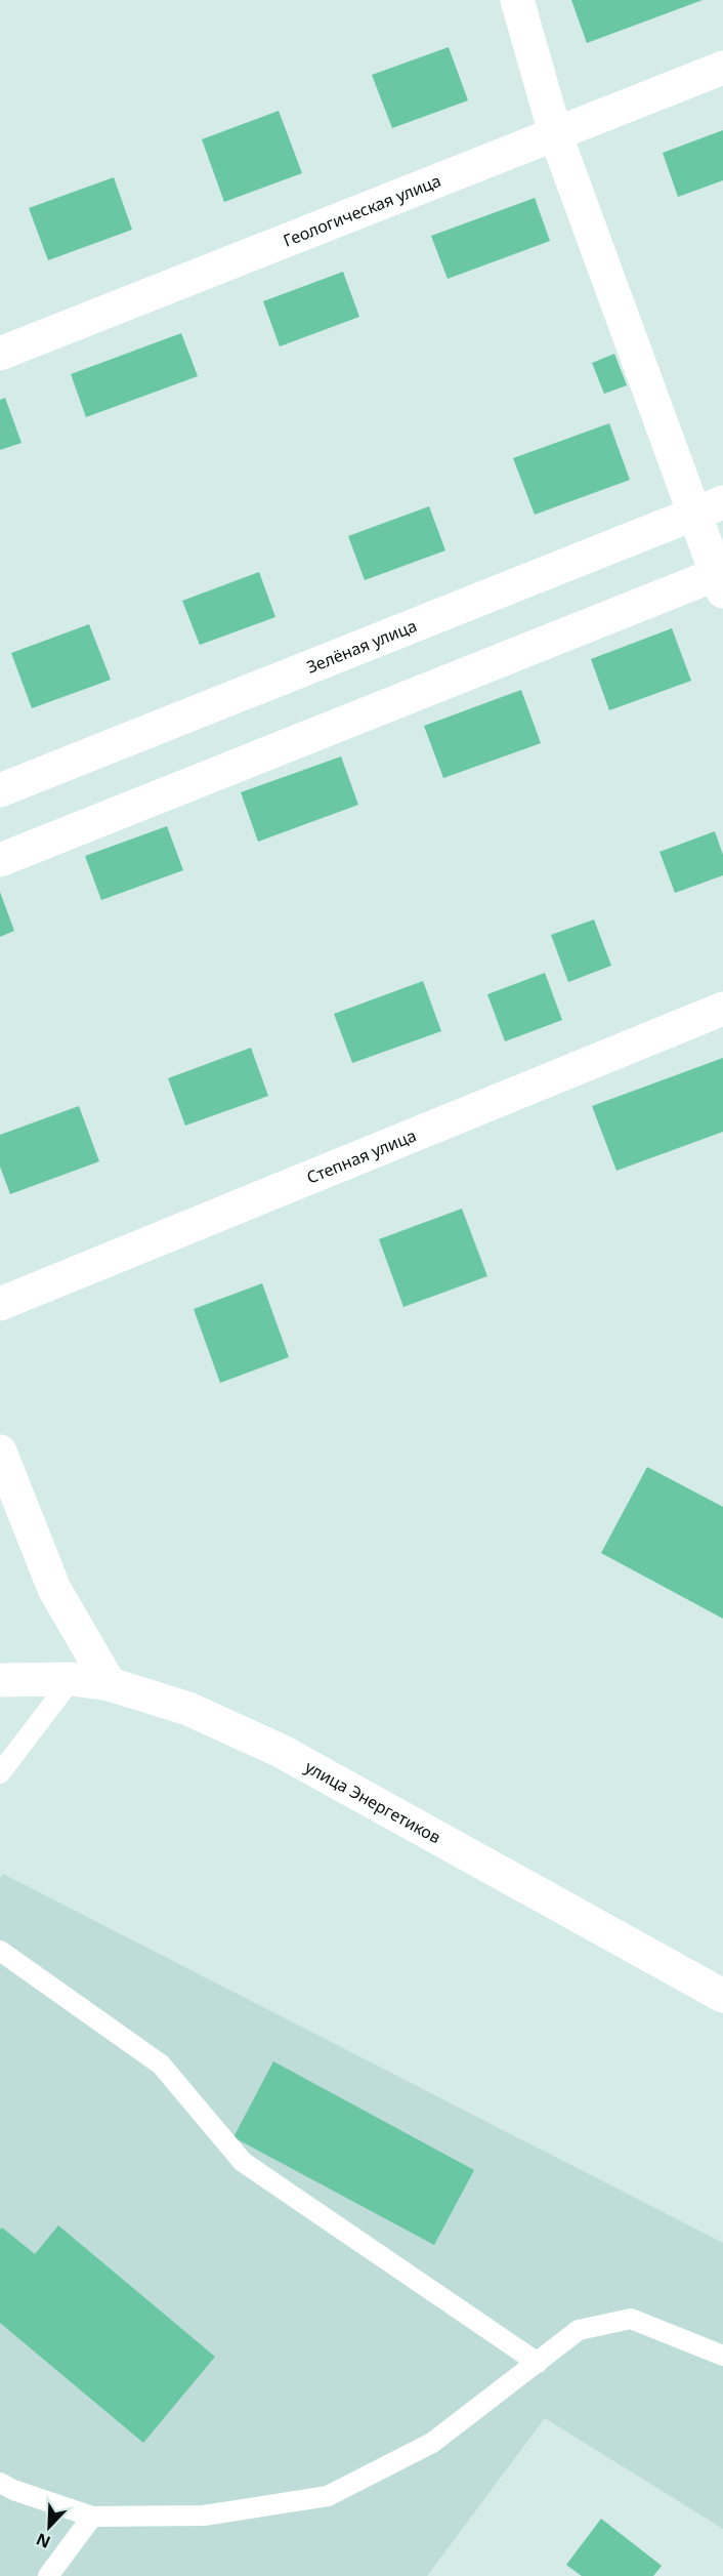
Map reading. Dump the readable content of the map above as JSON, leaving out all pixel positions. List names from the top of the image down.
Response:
{
  "streets": {
    "street": [
      "Геологическая улица",
      "Зелёная улица",
      "Степная улица",
      "улица Энергетиков"
    ]
  },
  "north": "bottom left"
}
